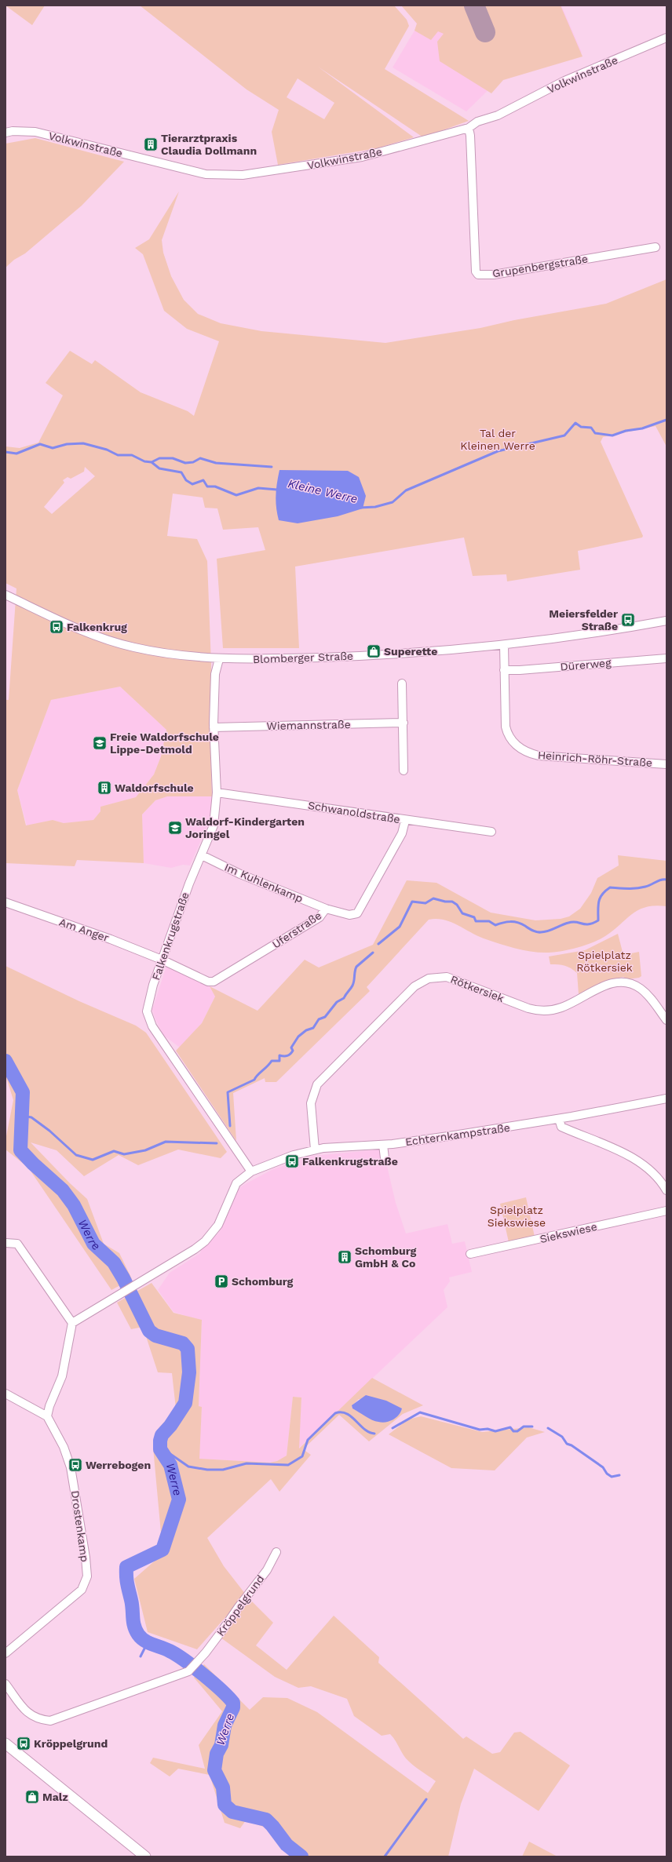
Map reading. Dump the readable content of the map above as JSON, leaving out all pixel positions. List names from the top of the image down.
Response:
{
  "streets": {
    "street": [
      "Volkwinstraße",
      "Grupenbergstraße",
      "Blomberger Straße",
      "Dürerweg",
      "Wiemannstraße",
      "Heinrich-Röhr-Straße",
      "Schwanoldstraße",
      "Im Kuhlenkamp",
      "Am Anger",
      "Uferstraße",
      "Falkenkrugstraße",
      "Rötkersiek",
      "Echternkampstraße",
      "Siekswiese",
      "Drostenkamp",
      "Kröppelgrund"
    ]
  },
  "crossings": [
    ["Volkwinstraße", "Grupenbergstraße"],
    ["Blomberger Straße", "Heinrich-Röhr-Straße"],
    ["Blomberger Straße", "Falkenkrugstraße"],
    ["Dürerweg", "Heinrich-Röhr-Straße"],
    ["Wiemannstraße", "Falkenkrugstraße"],
    ["Schwanoldstraße", "Uferstraße"],
    ["Schwanoldstraße", "Falkenkrugstraße"],
    ["Im Kuhlenkamp", "Uferstraße"],
    ["Im Kuhlenkamp", "Falkenkrugstraße"],
    ["Am Anger", "Uferstraße"],
    ["Am Anger", "Falkenkrugstraße"],
    ["Uferstraße", "Falkenkrugstraße"],
    ["Falkenkrugstraße", "Echternkampstraße"],
    ["Rötkersiek", "Echternkampstraße"]
  ],
  "water": ["Kleine Werre", "Werre"],
  "parks": ["Tal der Kleinen Werre", "Spielplatz Rötkersiek", "Spielplatz Siekswiese"],
  "places": {
    "building": ["Tierarztpraxis Claudia Dollmann", "Waldorfschule", "Schomburg GmbH & Co"],
    "bus stop": [
      "Meiersfelder Straße",
      "Falkenkrug",
      "Falkenkrugstraße",
      "Werrebogen",
      "Kröppelgrund"
    ],
    "shop": ["Superette", "Malz"],
    "school or university": ["Freie Waldorfschule Lippe-Detmold", "Waldorf-Kindergarten Joringel"],
    "parking": ["Schomburg"]
  }
}
